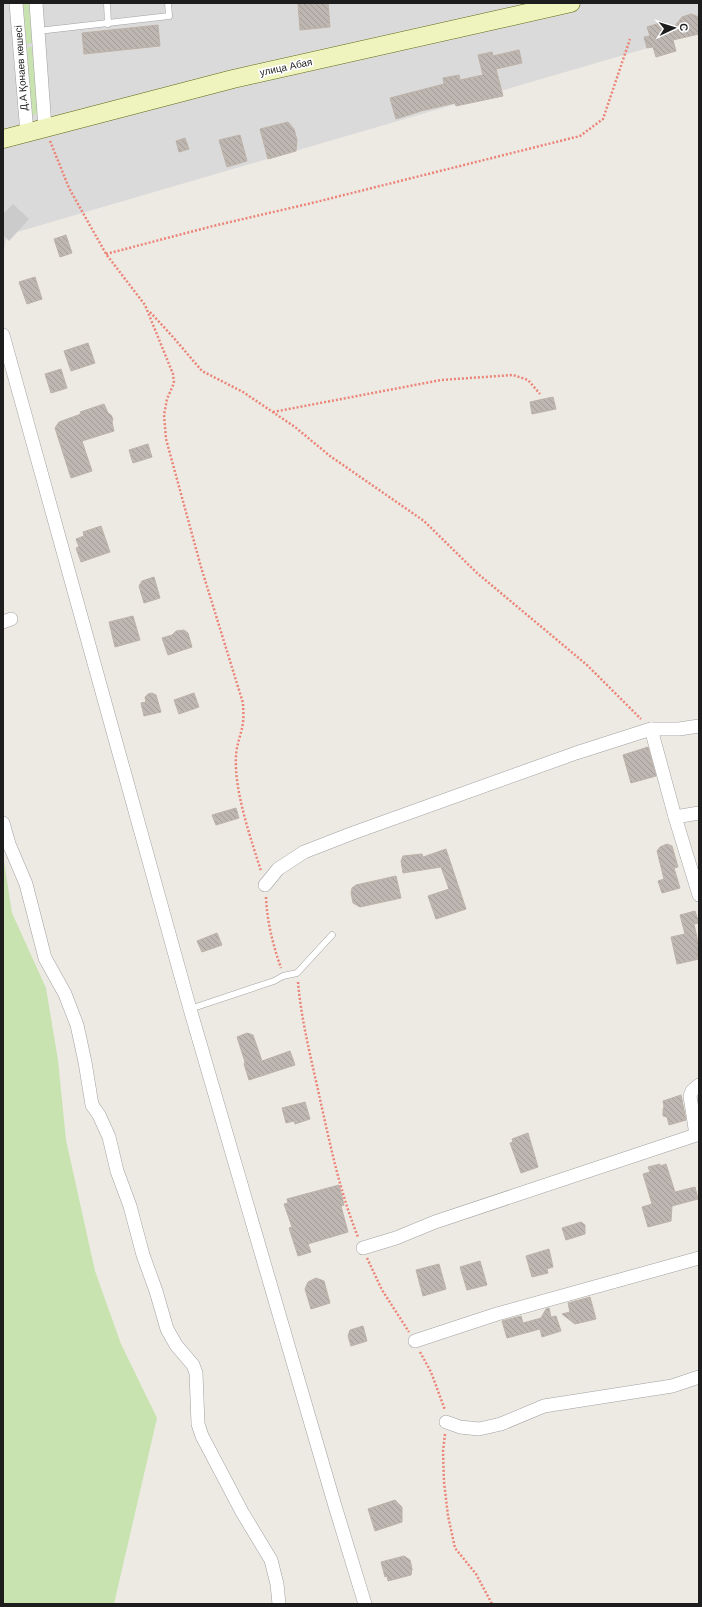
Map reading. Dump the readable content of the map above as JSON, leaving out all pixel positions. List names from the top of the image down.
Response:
{
  "streets": {
    "main road": ["улица Абая"],
    "street": ["Д.А Қонаев көшесі"]
  },
  "crossings": [
    ["улица Абая", "Д.А Қонаев көшесі"]
  ],
  "north": "right"
}
